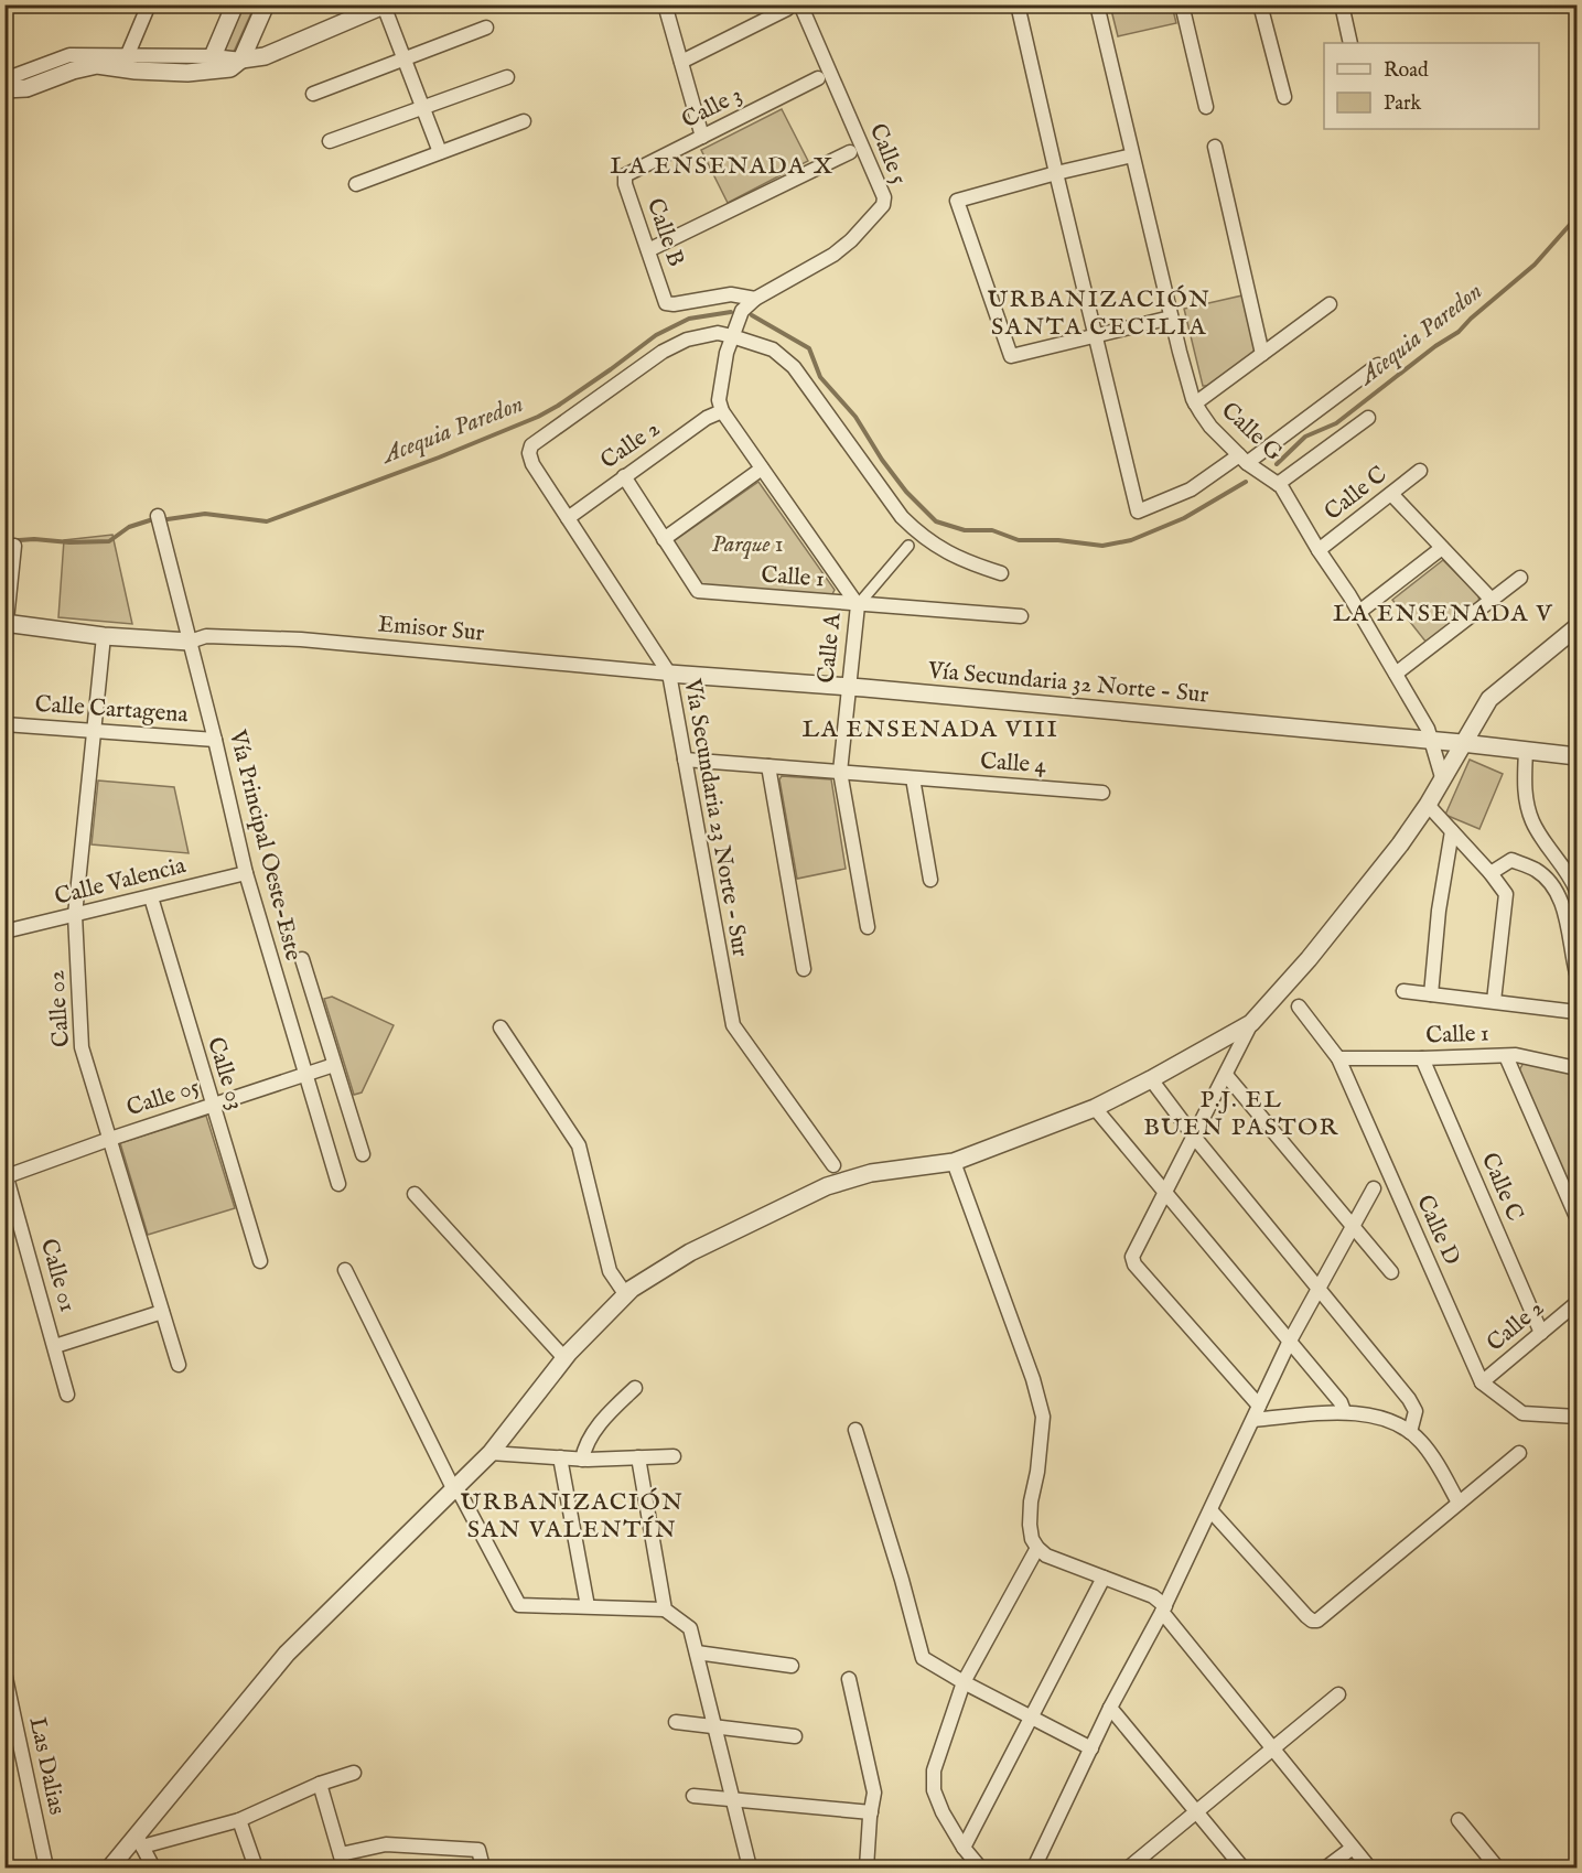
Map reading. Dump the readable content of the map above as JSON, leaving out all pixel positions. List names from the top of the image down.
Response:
{
  "streets": {
    "street": [
      "Calle 3",
      "Calle 5",
      "Calle B",
      "Calle G",
      "Calle 2",
      "Calle C",
      "Calle 1",
      "Emisor Sur",
      "Calle A",
      "Vía Secundaria 32 Norte - Sur",
      "Calle Cartagena",
      "Calle 4",
      "Vía Secundaria 23 Norte - Sur",
      "Vía Principal Oeste-Este",
      "Calle Valencia",
      "Calle 02",
      "Calle 03",
      "Calle 05",
      "Calle D",
      "Calle 01",
      "Las Dalias"
    ]
  },
  "crossings": [
    ["Calle 3", "Calle B"],
    ["Calle 5", "Calle B"],
    ["Calle 5", "Vía Secundaria 23 Norte - Sur"],
    ["Calle G", "Calle C"],
    ["Calle G", "Vía Secundaria 32 Norte - Sur"],
    ["Calle 2", "Calle C"],
    ["Calle 2", "Calle 1"],
    ["Calle 2", "Calle A"],
    ["Calle 2", "Vía Secundaria 23 Norte - Sur"],
    ["Calle 2", "Calle D"],
    ["Calle C", "Calle 1"],
    ["Calle 1", "Calle A"],
    ["Calle 1", "Calle D"],
    ["Emisor Sur", "Vía Secundaria 32 Norte - Sur"],
    ["Emisor Sur", "Vía Secundaria 23 Norte - Sur"],
    ["Emisor Sur", "Vía Principal Oeste-Este"],
    ["Calle A", "Vía Secundaria 32 Norte - Sur"],
    ["Calle A", "Calle 4"],
    ["Vía Secundaria 32 Norte - Sur", "Vía Secundaria 23 Norte - Sur"],
    ["Calle Cartagena", "Vía Principal Oeste-Este"],
    ["Calle Cartagena", "Calle 02"],
    ["Calle 4", "Vía Secundaria 23 Norte - Sur"],
    ["Vía Principal Oeste-Este", "Calle Valencia"],
    ["Vía Principal Oeste-Este", "Calle 05"],
    ["Calle Valencia", "Calle 02"],
    ["Calle Valencia", "Calle 03"],
    ["Calle 02", "Calle 05"],
    ["Calle 03", "Calle 05"],
    ["Calle 05", "Calle 01"]
  ],
  "districts": [
    "LA ENSENADA X",
    "URBANIZACIÓN SANTA CECILIA",
    "LA ENSENADA V",
    "LA ENSENADA VIII",
    "P.J. EL BUEN PASTOR",
    "URBANIZACIÓN SAN VALENTÍN"
  ],
  "water": ["Acequia Paredon"],
  "parks": ["Parque 1"],
  "legend": ["Road", "Park"]
}
